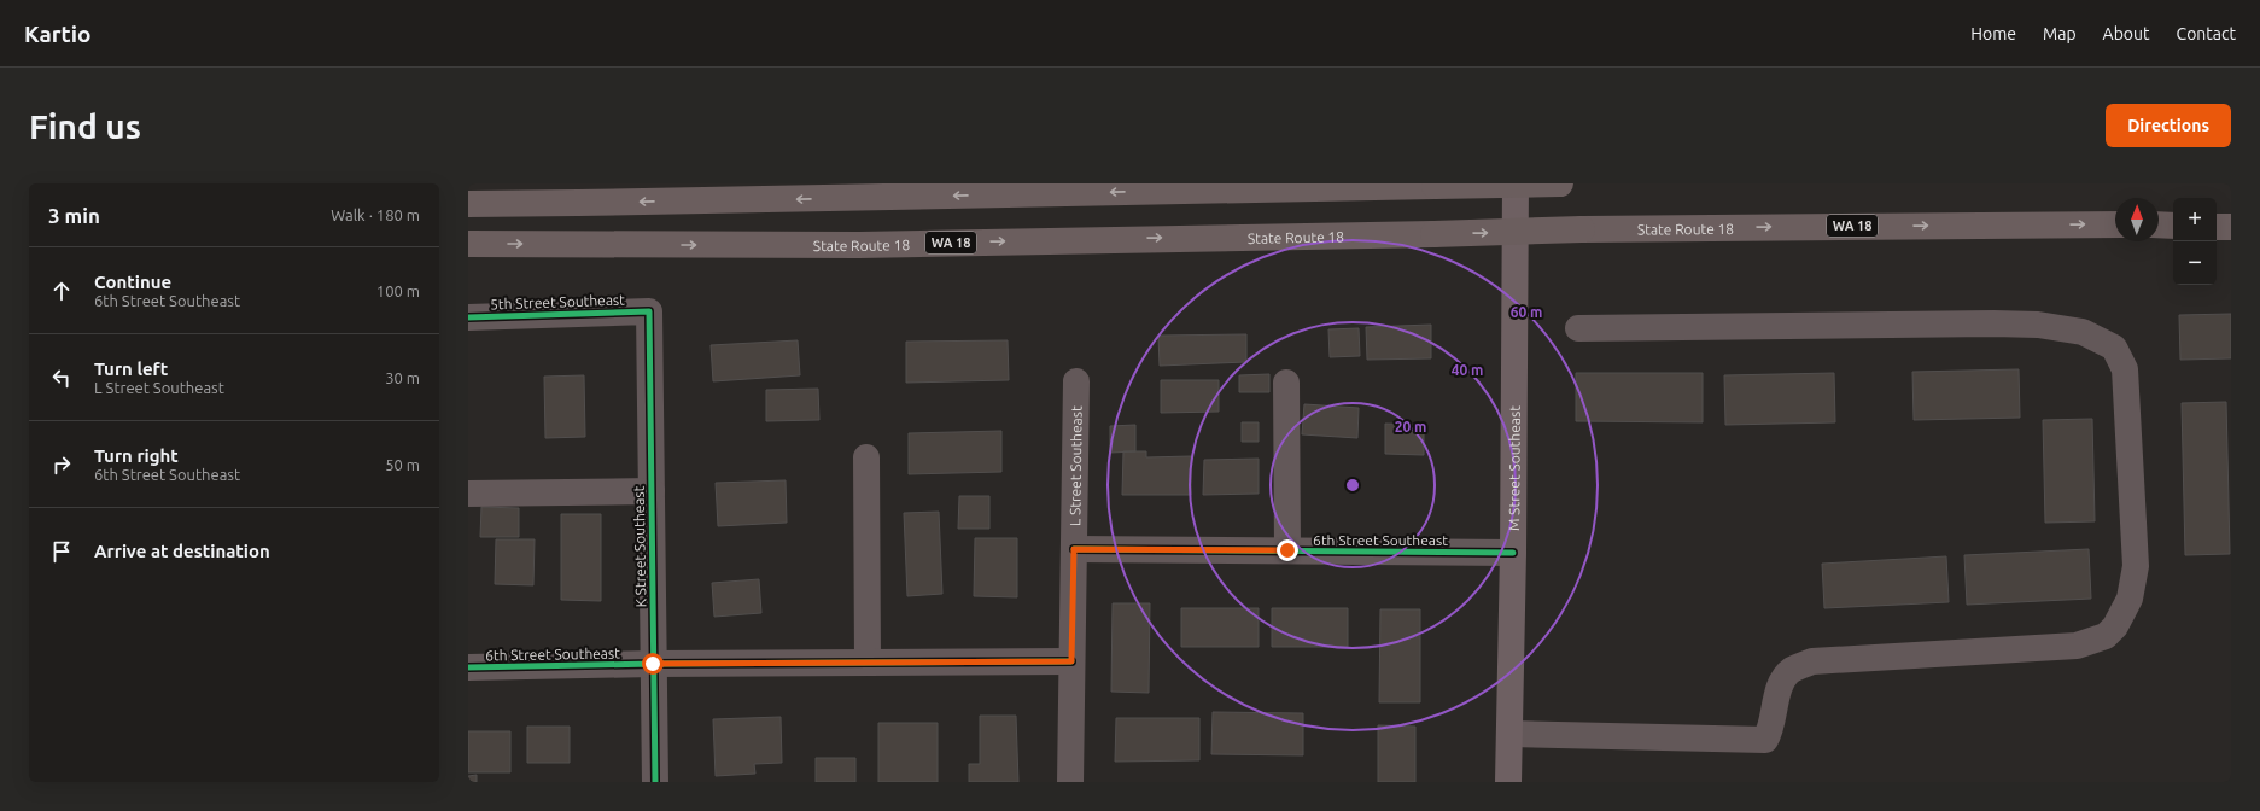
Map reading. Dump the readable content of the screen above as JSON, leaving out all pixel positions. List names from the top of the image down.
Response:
{
  "streets": {
    "highway": ["WA 18", "State Route 18"],
    "main road": ["M Street Southeast"],
    "street": [
      "5th Street Southeast",
      "L Street Southeast",
      "6th Street Southeast",
      "K Street Southeast"
    ]
  },
  "crossings": [
    ["5th Street Southeast", "K Street Southeast"],
    ["L Street Southeast", "6th Street Southeast"],
    ["M Street Southeast", "6th Street Southeast"],
    ["6th Street Southeast", "K Street Southeast"]
  ],
  "north": "top",
  "page": {
    "header": "Kartio",
    "nav": [
      "Home",
      "Map",
      "About",
      "Contact"
    ],
    "buttons": "Directions",
    "title": "Find us",
    "heading": ["3 min", "Walk · 180 m"],
    "map_buttons": ["+", "−"],
    "list": [
      ["Continue", "6th Street Southeast", "100 m"],
      ["Turn left", "L Street Southeast", "30 m"],
      ["Turn right", "6th Street Southeast", "50 m"],
      "Arrive at destination"
    ]
  },
  "rings": ["60 m", "40 m", "20 m"]
}
